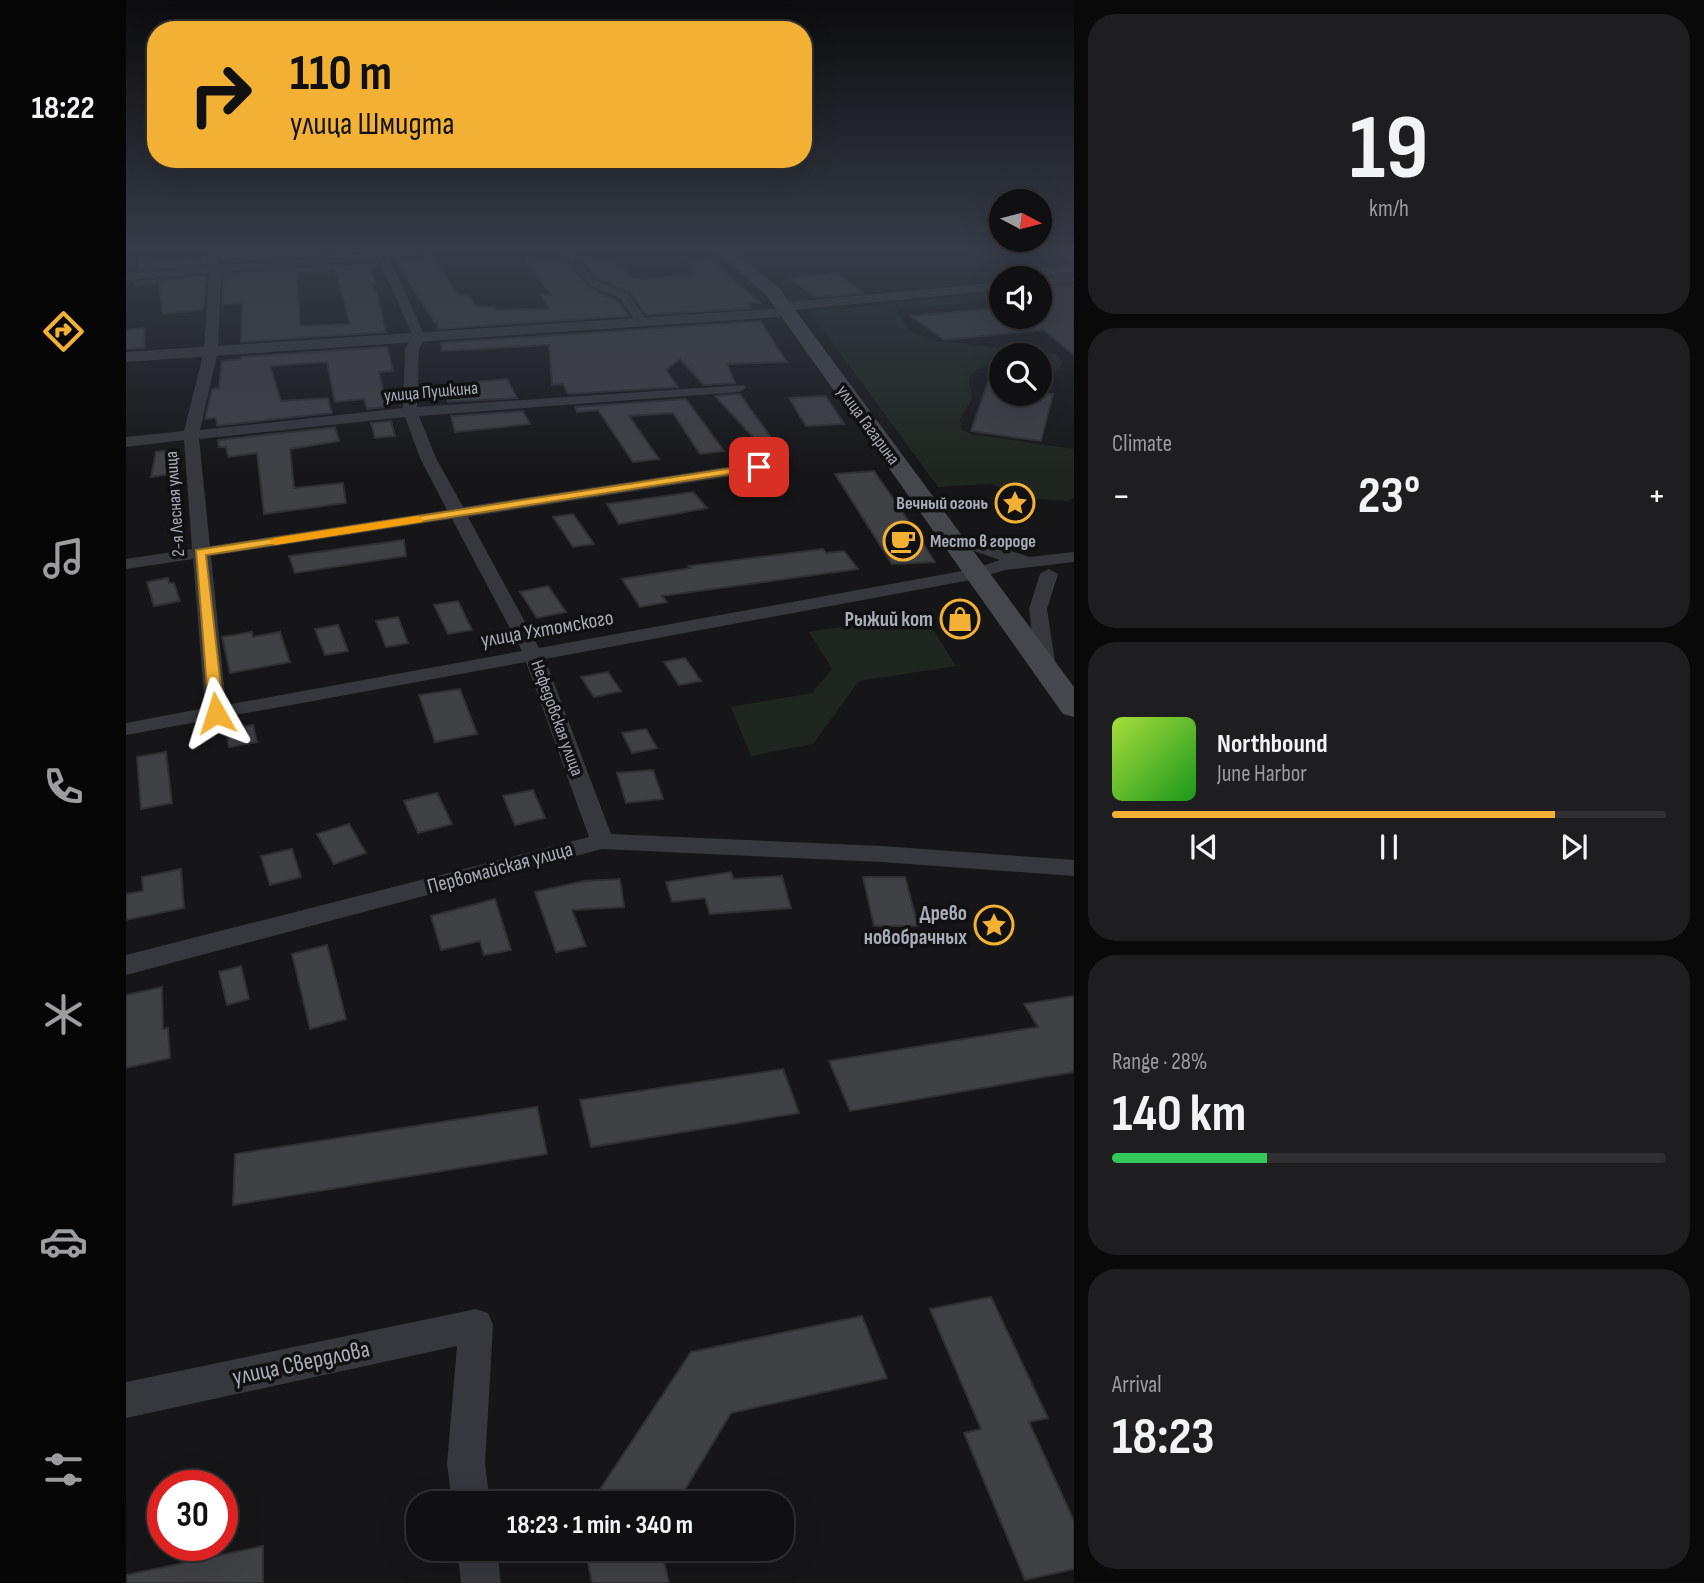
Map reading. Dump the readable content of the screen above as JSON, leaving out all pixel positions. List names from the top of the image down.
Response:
{
  "streets": {
    "main road": ["улица Гагарина"],
    "street": [
      "улица Пушкина",
      "2-я Лесная улица",
      "улица Ухтомского",
      "Нефедовская улица",
      "Первомайская улица",
      "улица Свердлова"
    ]
  },
  "crossings": [
    ["улица Пушкина", "2-я Лесная улица"],
    ["улица Пушкина", "Нефедовская улица"],
    ["улица Гагарина", "улица Ухтомского"],
    ["2-я Лесная улица", "улица Ухтомского"],
    ["улица Ухтомского", "Нефедовская улица"],
    ["Нефедовская улица", "Первомайская улица"]
  ],
  "places": {
    "place": ["Вечный огонь", "Древо новобрачных"],
    "cafe": ["Место в городе"],
    "shop": ["Рыжий кот"]
  },
  "north": "right",
  "page": {
    "tabs": "18:22",
    "tile": [
      ["19", "km/h"],
      "Climate",
      ["Range · 28%", "140 km"],
      ["Arrival", "18:23"]
    ],
    "turn": ["110 m", "улица Шмидта"],
    "heat": ["−", "23°", "+"],
    "song": ["Northbound", "June Harbor"],
    "limit": "30",
    "trip": "18:23 · 1 min · 340 m"
  }
}
